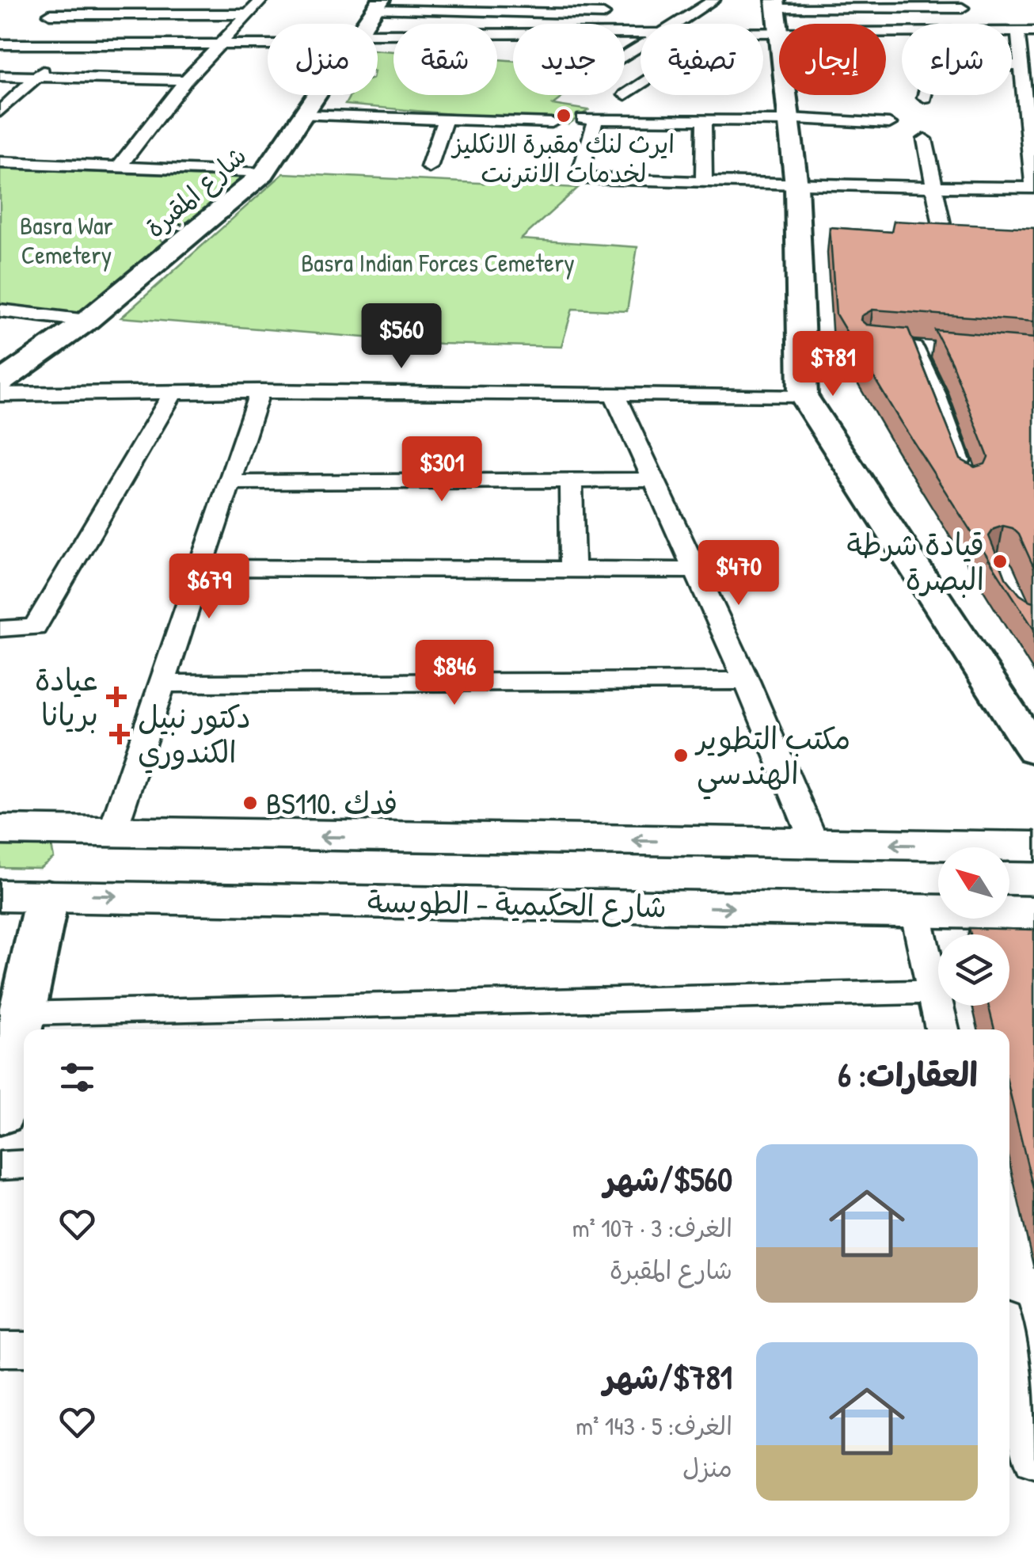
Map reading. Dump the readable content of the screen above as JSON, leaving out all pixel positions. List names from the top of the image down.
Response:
{
  "streets": {
    "main road": ["شارع الحكيمية - الطويسة"],
    "street": ["شارع المقبرة"]
  },
  "parks": ["Basra War Cemetery", "Basra Indian Forces Cemetery"],
  "places": {
    "other": [
      "ايرث لنك مقبرة الانكليز لخدمات الانترنت",
      "قيادة شرطة البصرة",
      "مكتب التطوير الهندسي",
      "BS110. فدك"
    ],
    "health": ["عيادة بريانا", "دكتور نبيل الكندوري"]
  },
  "north": "top left",
  "page": {
    "chip": [
      "شراء",
      "إيجار",
      "تصفية",
      "جديد",
      "شقة",
      "منزل"
    ],
    "price": [
      "$560",
      "$781",
      "$301",
      "$470",
      "$679",
      "$846"
    ],
    "heading": "العقارات: 6",
    "list": [
      {
        "name": "$560/شهر",
        "note": "الغرف: 3 · 107 m² · شارع المقبرة"
      },
      {
        "name": "$781/شهر",
        "note": "الغرف: 5 · 143 m² · منزل"
      }
    ]
  }
}
